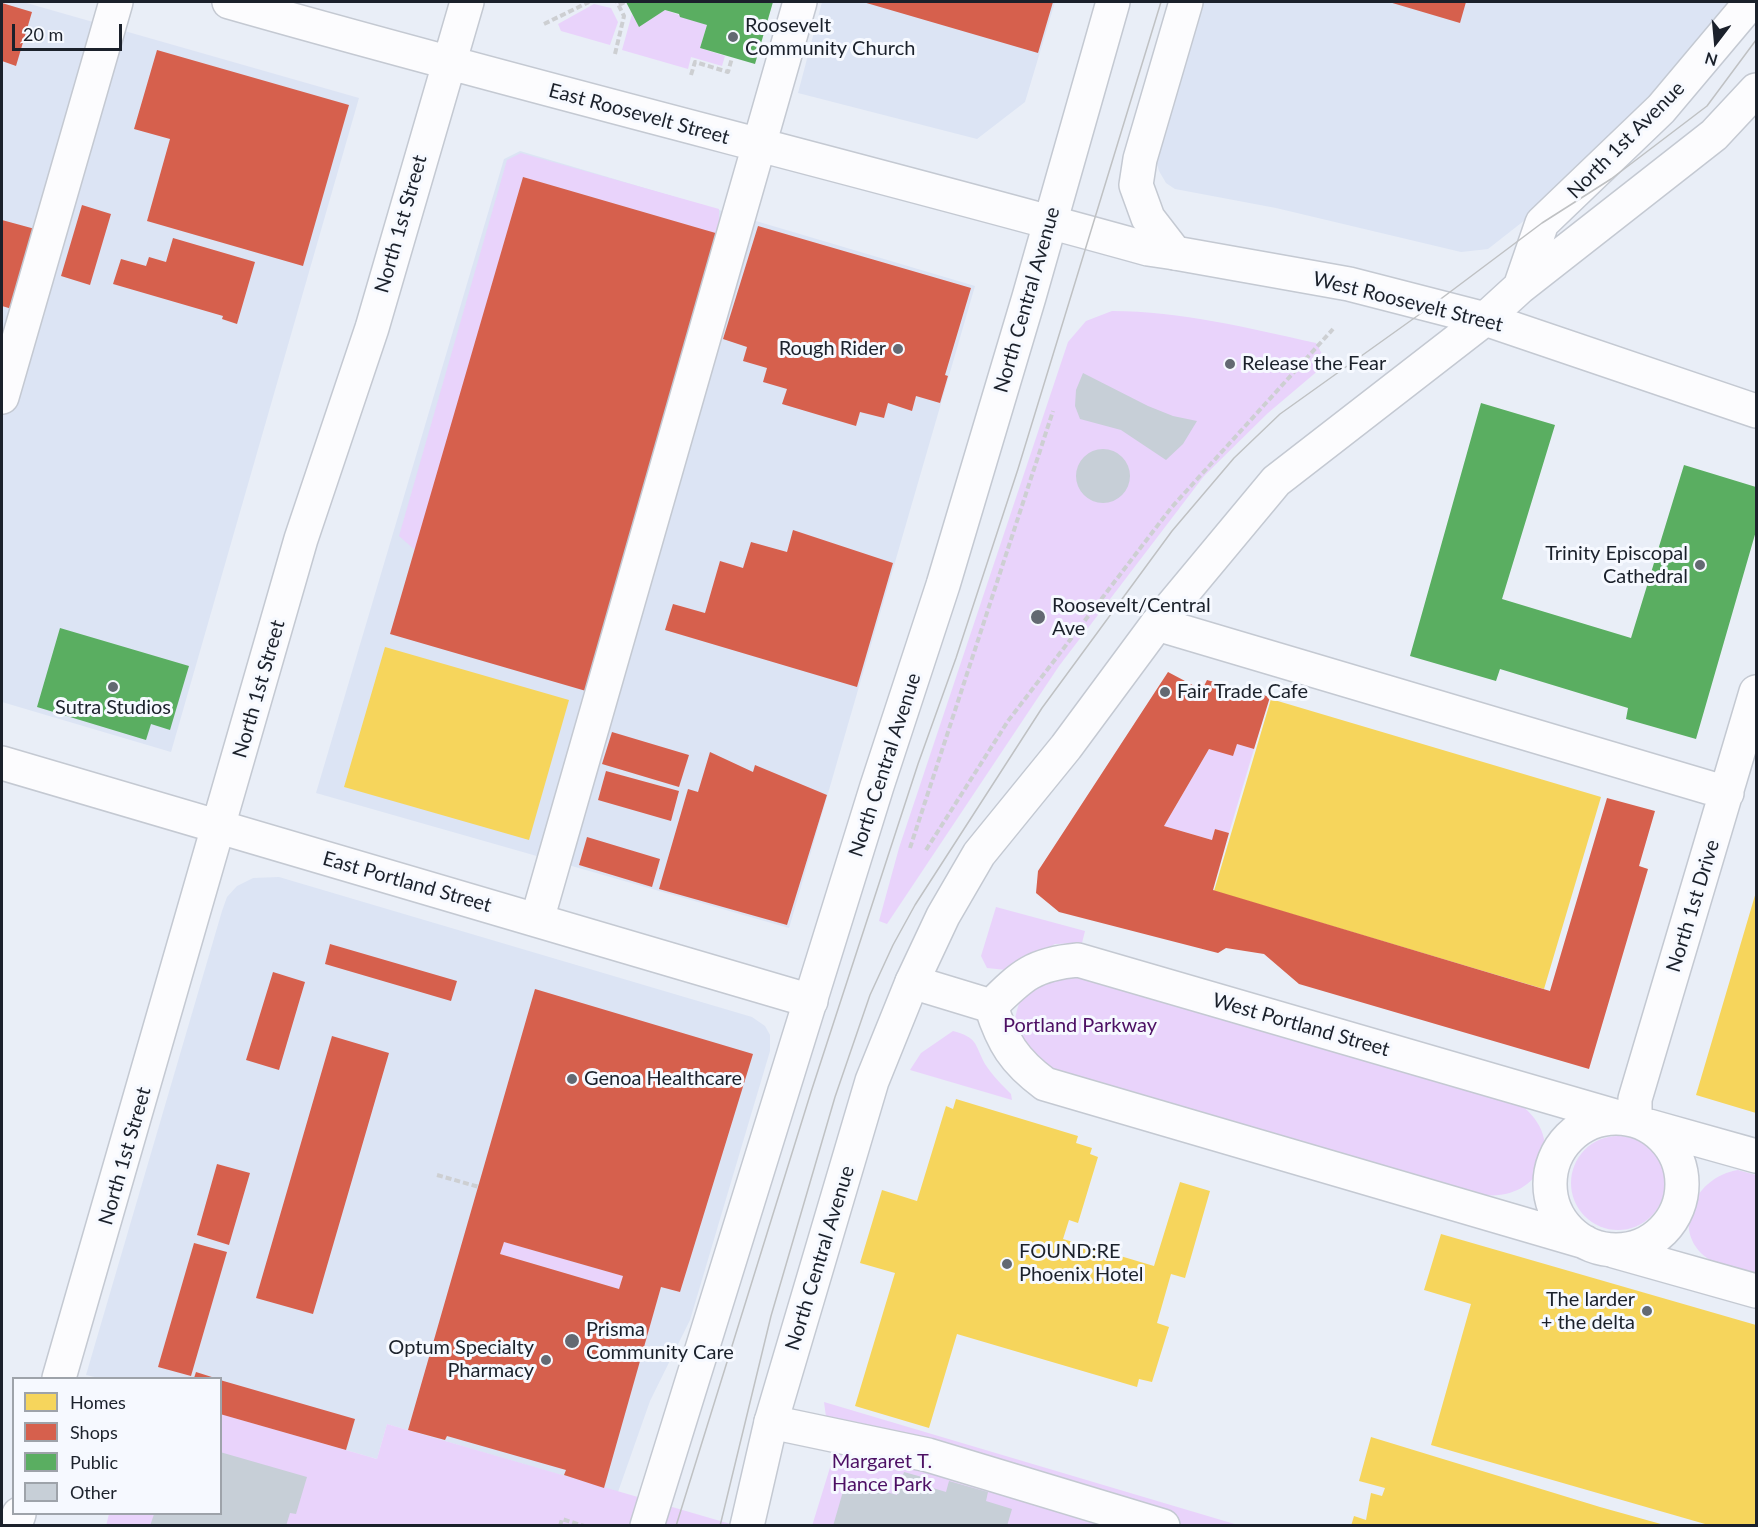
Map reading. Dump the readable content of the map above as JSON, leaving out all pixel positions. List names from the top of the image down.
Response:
{
  "streets": {
    "street": [
      "East Roosevelt Street",
      "North 1st Avenue",
      "North 1st Street",
      "North Central Avenue",
      "West Roosevelt Street",
      "East Portland Street",
      "North 1st Drive",
      "West Portland Street"
    ]
  },
  "crossings": [
    ["East Roosevelt Street", "North 1st Street"],
    ["East Roosevelt Street", "North Central Avenue"],
    ["East Roosevelt Street", "West Roosevelt Street"],
    ["North 1st Avenue", "North Central Avenue"],
    ["North 1st Avenue", "West Roosevelt Street"],
    ["North 1st Street", "East Portland Street"],
    ["North Central Avenue", "West Roosevelt Street"],
    ["North Central Avenue", "East Portland Street"],
    ["North 1st Drive", "West Portland Street"]
  ],
  "parks": ["Portland Parkway", "Margaret T. Hance Park"],
  "places": [
    "Roosevelt Community Church",
    "Rough Rider",
    "Release the Fear",
    "Trinity Episcopal Cathedral",
    "Roosevelt/Central Ave",
    "Sutra Studios",
    "Fair Trade Cafe",
    "Genoa Healthcare",
    "FOUND:RE Phoenix Hotel",
    "The larder + the delta",
    "Prisma Community Care",
    "Optum Specialty Pharmacy"
  ],
  "legend": [
    "Homes",
    "Shops",
    "Public",
    "Other"
  ],
  "scale_bar": "20 m",
  "north": "bottom"
}
